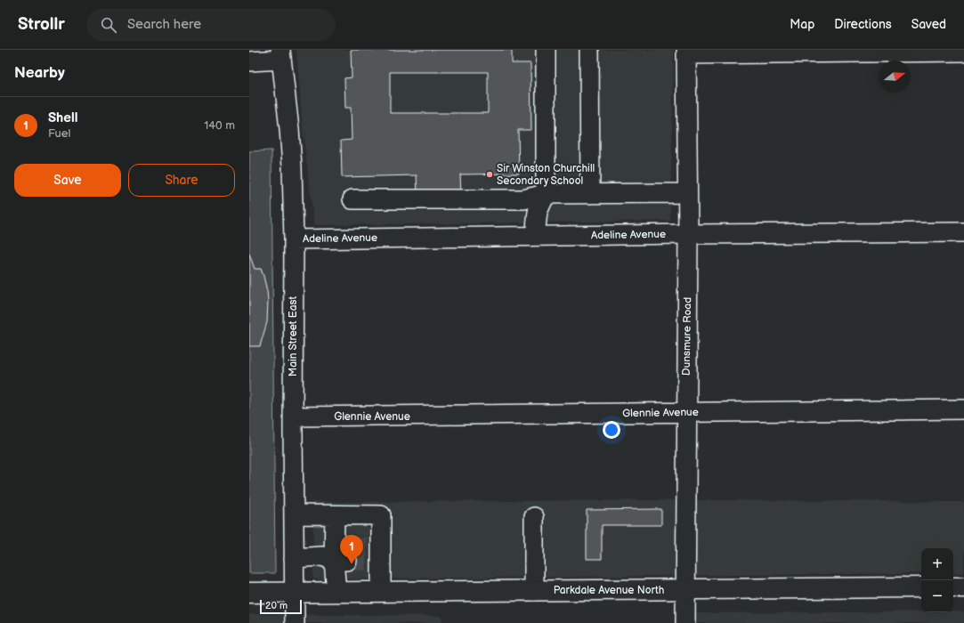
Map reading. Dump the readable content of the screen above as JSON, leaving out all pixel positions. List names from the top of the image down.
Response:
{
  "streets": {
    "main road": ["Parkdale Avenue North"],
    "street": [
      "Adeline Avenue",
      "Main Street East",
      "Dunsmure Road",
      "Glennie Avenue"
    ]
  },
  "crossings": [
    ["Adeline Avenue", "Main Street East"],
    ["Adeline Avenue", "Dunsmure Road"],
    ["Main Street East", "Glennie Avenue"],
    ["Main Street East", "Parkdale Avenue North"],
    ["Dunsmure Road", "Glennie Avenue"],
    ["Dunsmure Road", "Parkdale Avenue North"]
  ],
  "places": ["Sir Winston Churchill Secondary School"],
  "scale_bar": "20 m",
  "north": "right",
  "page": {
    "header": "Strollr",
    "search": "Search here",
    "nav": ["Map", "Directions", "Saved"],
    "heading": "Nearby",
    "list": [
      {
        "mark": "1",
        "name": "Shell",
        "note": "Fuel",
        "value": "140 m"
      }
    ],
    "buttons": ["Save", "Share"],
    "pins": "1",
    "map_buttons": ["+", "−"],
    "scale": "20 m"
  }
}
